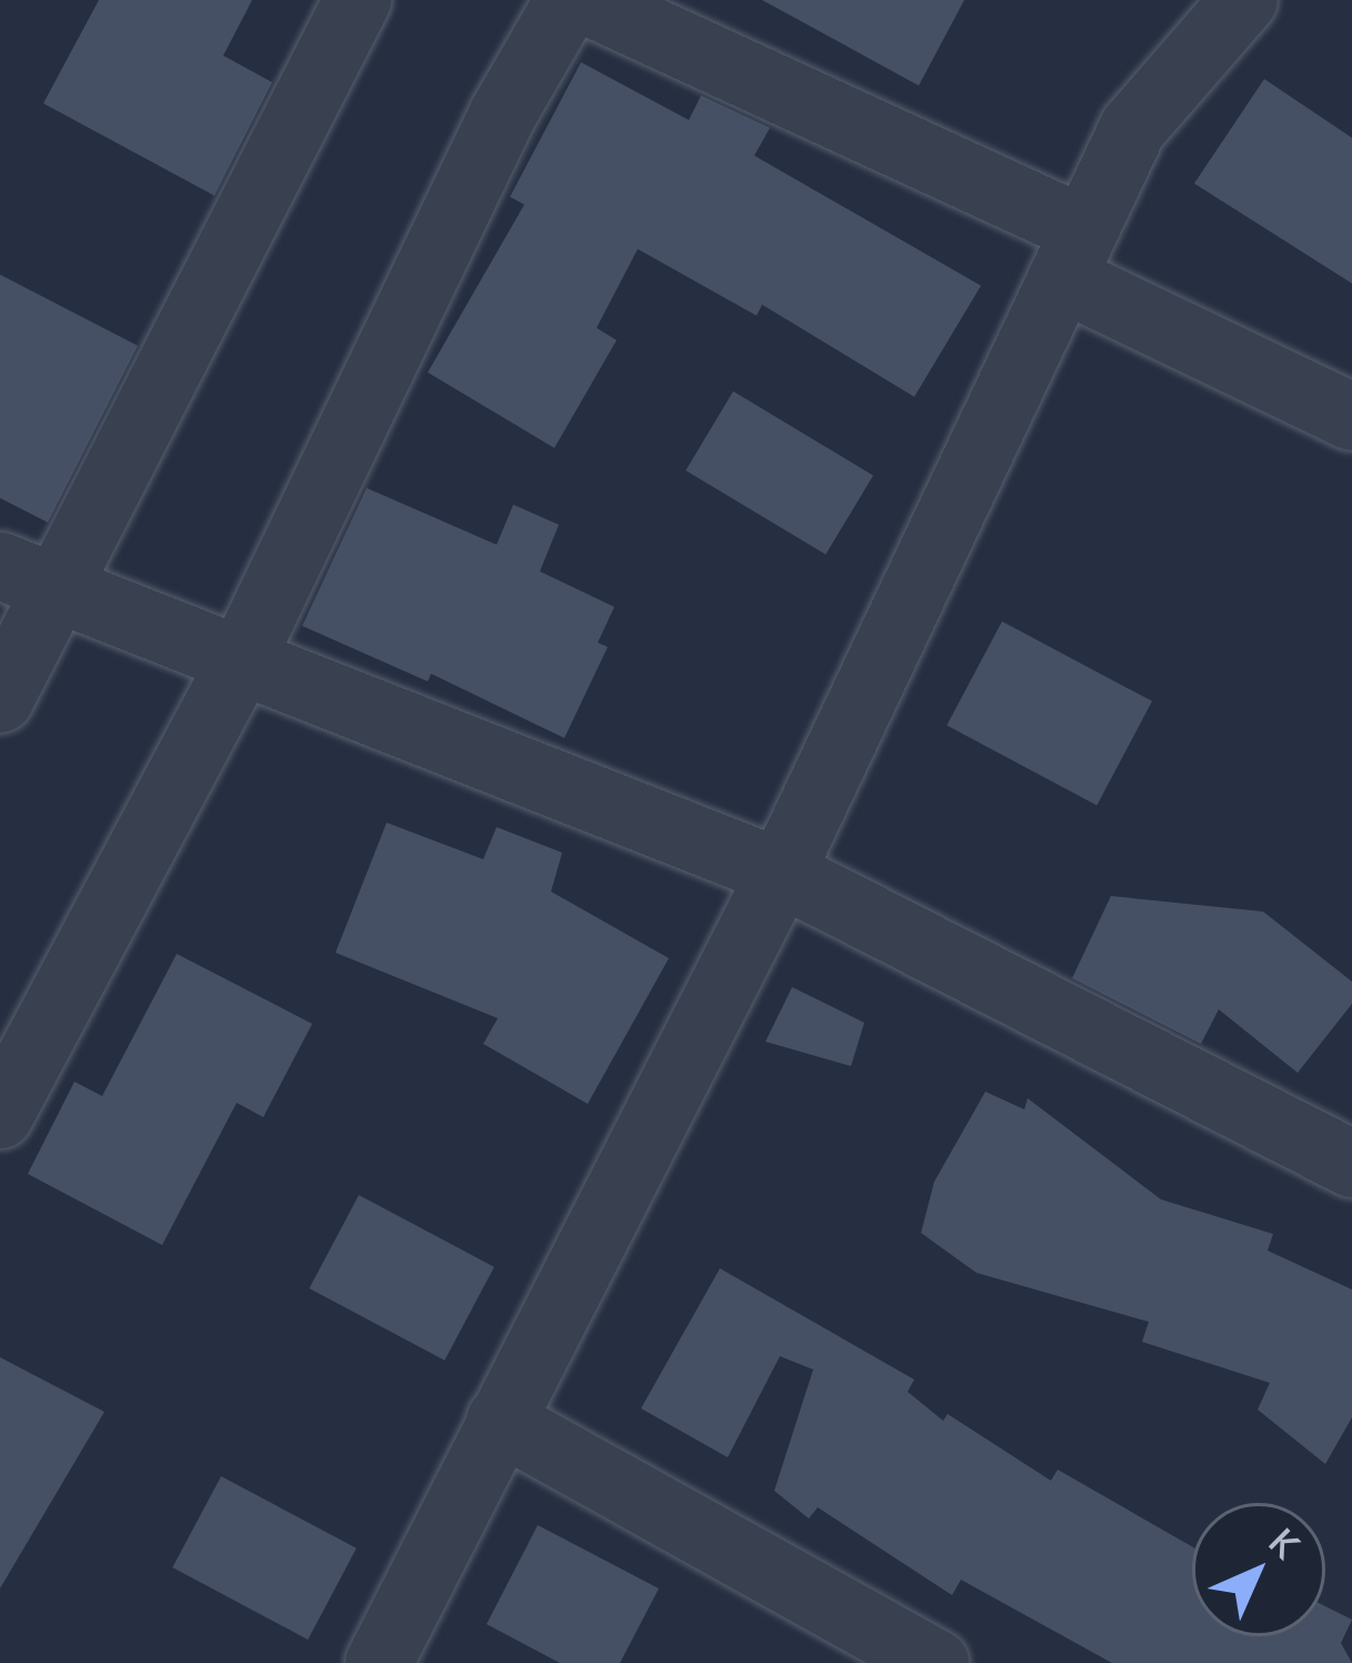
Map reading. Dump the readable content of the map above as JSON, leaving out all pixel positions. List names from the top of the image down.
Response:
{
  "north": "top right"
}
